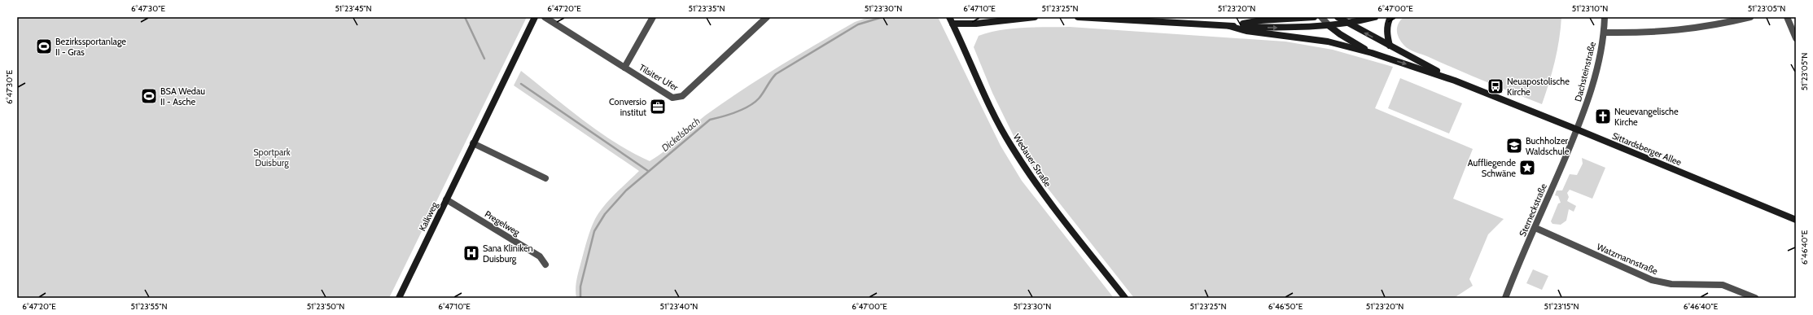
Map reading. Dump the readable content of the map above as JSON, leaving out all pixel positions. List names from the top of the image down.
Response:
{
  "streets": {
    "main road": ["Sittardsberger Allee", "Wedauer Straße", "Kalkweg"],
    "street": [
      "Dachsteinstraße",
      "Tilsiter Ufer",
      "Sterneckstraße",
      "Pregelweg",
      "Watzmannstraße"
    ]
  },
  "crossings": [
    ["Dachsteinstraße", "Sittardsberger Allee"],
    ["Dachsteinstraße", "Sterneckstraße"],
    ["Sittardsberger Allee", "Sterneckstraße"],
    ["Sterneckstraße", "Watzmannstraße"],
    ["Kalkweg", "Pregelweg"]
  ],
  "water": ["Dickelsbach"],
  "parks": ["Sportpark Duisburg"],
  "places": {
    "sports": ["Bezirkssportanlage II - Gras", "BSA Wedau II - Asche"],
    "bus stop": ["Neuapostolische Kirche"],
    "office": ["Conversio institut"],
    "church": ["Neuevangelische Kirche"],
    "school or university": ["Buchholzer Waldschule"],
    "place": ["Auffliegende Schwäne"],
    "hospital": ["Sana Kliniken Duisburg"]
  },
  "coordinates": [
    "6°47'30\"E",
    "51°23'45\"N",
    "6°47'20\"E",
    "51°23'35\"N",
    "51°23'30\"N",
    "6°47'10\"E",
    "51°23'25\"N",
    "51°23'20\"N",
    "6°47'00\"E",
    "51°23'10\"N",
    "51°23'05\"N",
    "6°46'40\"E",
    "51°23'55\"N",
    "51°23'50\"N",
    "51°23'40\"N",
    "6°46'50\"E",
    "51°23'15\"N"
  ]
}
